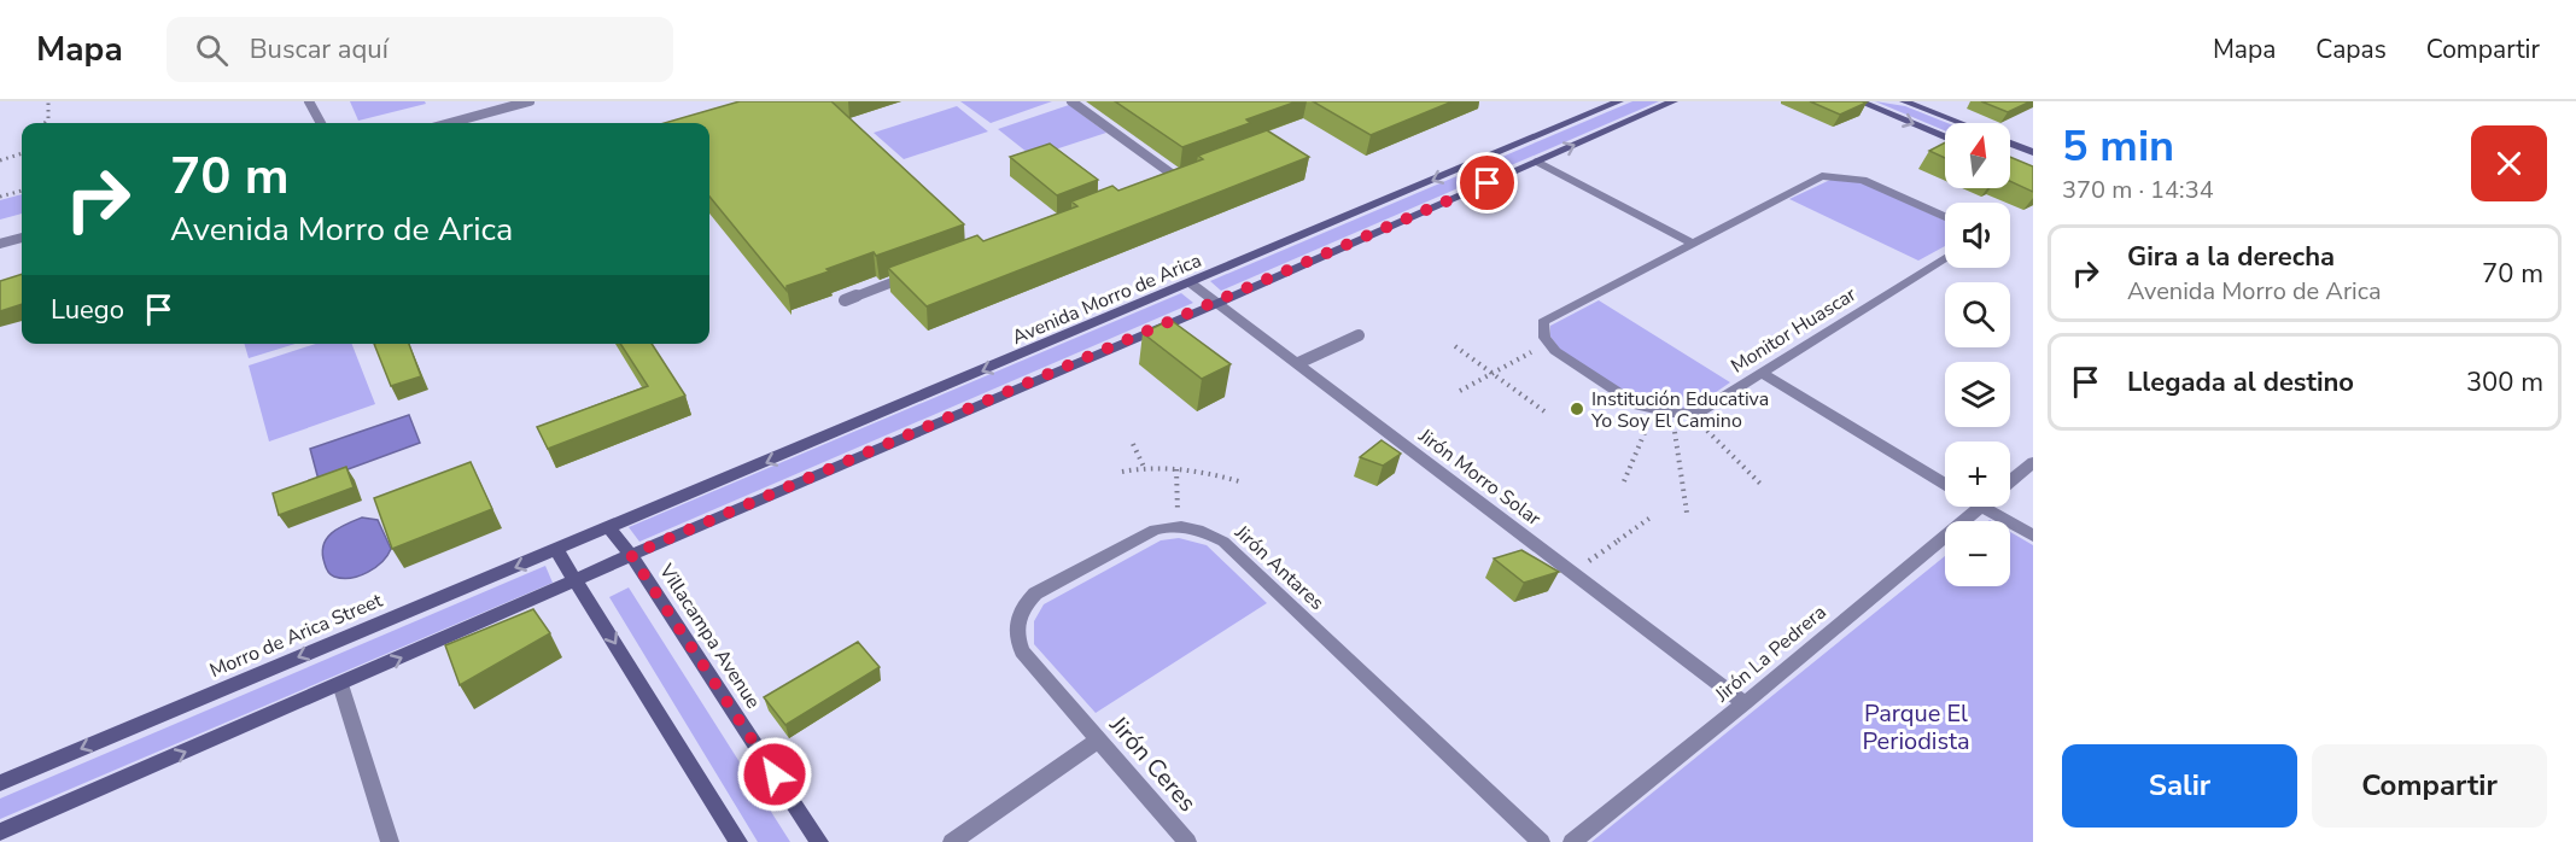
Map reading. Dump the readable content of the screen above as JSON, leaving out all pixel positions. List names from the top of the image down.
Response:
{
  "streets": {
    "main road": ["Avenida Morro de Arica", "Morro de Arica Street", "Villacampa Avenue"],
    "street": [
      "Monitor Huascar",
      "Jirón Morro Solar",
      "Jirón Antares",
      "Jirón La Pedrera",
      "Jirón Ceres"
    ]
  },
  "crossings": [
    ["Avenida Morro de Arica", "Jirón Morro Solar"],
    ["Avenida Morro de Arica", "Morro de Arica Street"],
    ["Avenida Morro de Arica", "Villacampa Avenue"],
    ["Jirón Morro Solar", "Jirón La Pedrera"],
    ["Jirón Antares", "Jirón Ceres"],
    ["Morro de Arica Street", "Villacampa Avenue"]
  ],
  "parks": ["Parque El Periodista"],
  "places": ["Institución Educativa Yo Soy El Camino"],
  "north": "top",
  "page": {
    "header": "Mapa",
    "search": "Buscar aquí",
    "nav": ["Mapa", "Capas", "Compartir"],
    "heading": ["5 min", "370 m · 14:34"],
    "map_buttons": ["+", "−"],
    "turn": ["70 m", "Avenida Morro de Arica"],
    "list": [
      {
        "name": "Gira a la derecha",
        "note": "Avenida Morro de Arica",
        "value": "70 m"
      },
      {
        "name": "Llegada al destino",
        "value": "300 m"
      }
    ],
    "then": "Luego",
    "buttons": ["Salir", "Compartir"]
  }
}
